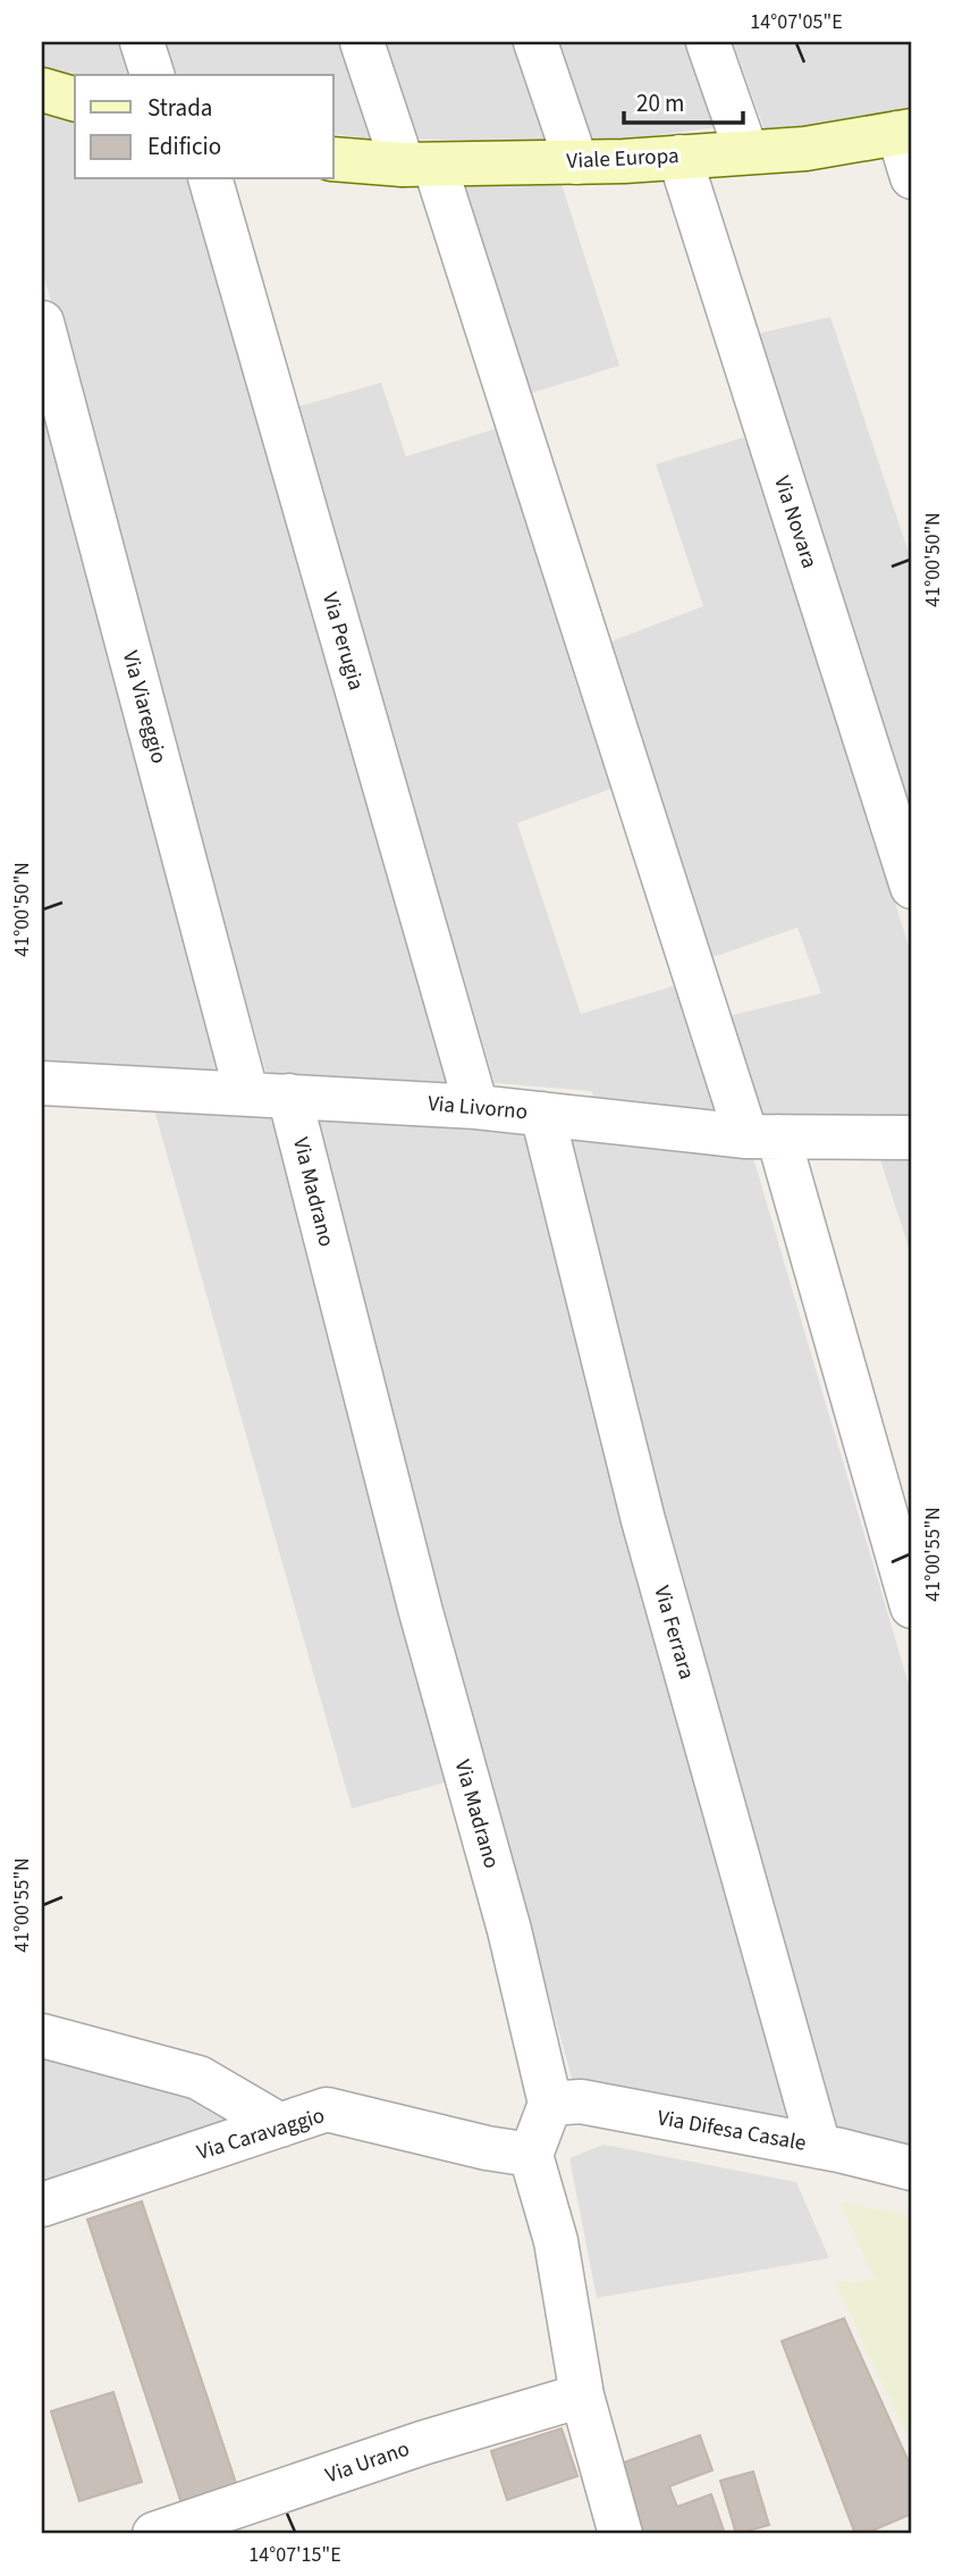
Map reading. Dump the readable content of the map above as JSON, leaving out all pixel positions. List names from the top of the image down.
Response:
{
  "streets": {
    "street": [
      "Viale Europa",
      "Via Novara",
      "Via Perugia",
      "Via Viareggio",
      "Via Livorno",
      "Via Madrano",
      "Via Ferrara",
      "Via Difesa Casale",
      "Via Caravaggio",
      "Via Urano"
    ]
  },
  "crossings": [
    ["Viale Europa", "Via Novara"],
    ["Via Perugia", "Via Livorno"],
    ["Via Viareggio", "Via Livorno"],
    ["Via Livorno", "Via Madrano"],
    ["Via Livorno", "Via Ferrara"],
    ["Via Madrano", "Via Difesa Casale"],
    ["Via Ferrara", "Via Difesa Casale"]
  ],
  "legend": ["Strada", "Edificio"],
  "scale_bar": "20 m",
  "coordinates": [
    "14°07'05\"E",
    "41°00'50\"N",
    "41°00'55\"N",
    "14°07'15\"E"
  ]
}
